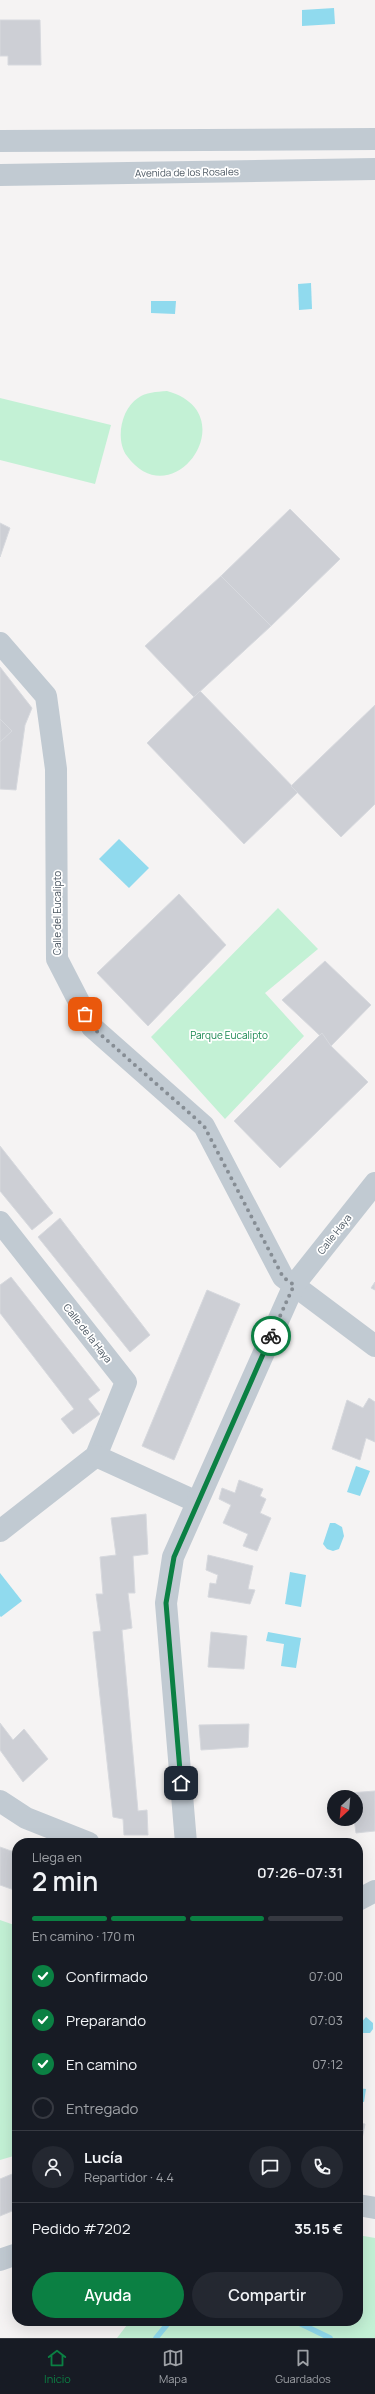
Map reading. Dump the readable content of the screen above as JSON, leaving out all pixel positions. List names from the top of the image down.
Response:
{
  "streets": {
    "street": [
      "Avenida de los Rosales",
      "Calle del Eucalipto",
      "Calle Haya",
      "Calle de la Haya"
    ]
  },
  "crossings": [
    ["Calle del Eucalipto", "Calle Haya"]
  ],
  "parks": ["Parque Eucalipto"],
  "north": "bottom left",
  "page": {
    "heading": ["2 min", "Llega en", "07:26–07:31"],
    "panel": [
      "Lucía",
      "Repartidor · 4.4",
      "Pedido #7202",
      "35.15 €"
    ],
    "bar": "En camino · 170 m",
    "list": [
      ["Confirmado", "07:00"],
      ["Preparando", "07:03"],
      ["En camino", "07:12"],
      "Entregado"
    ],
    "buttons": ["Ayuda", "Compartir"],
    "tabs": ["Inicio", "Mapa", "Guardados"]
  }
}
